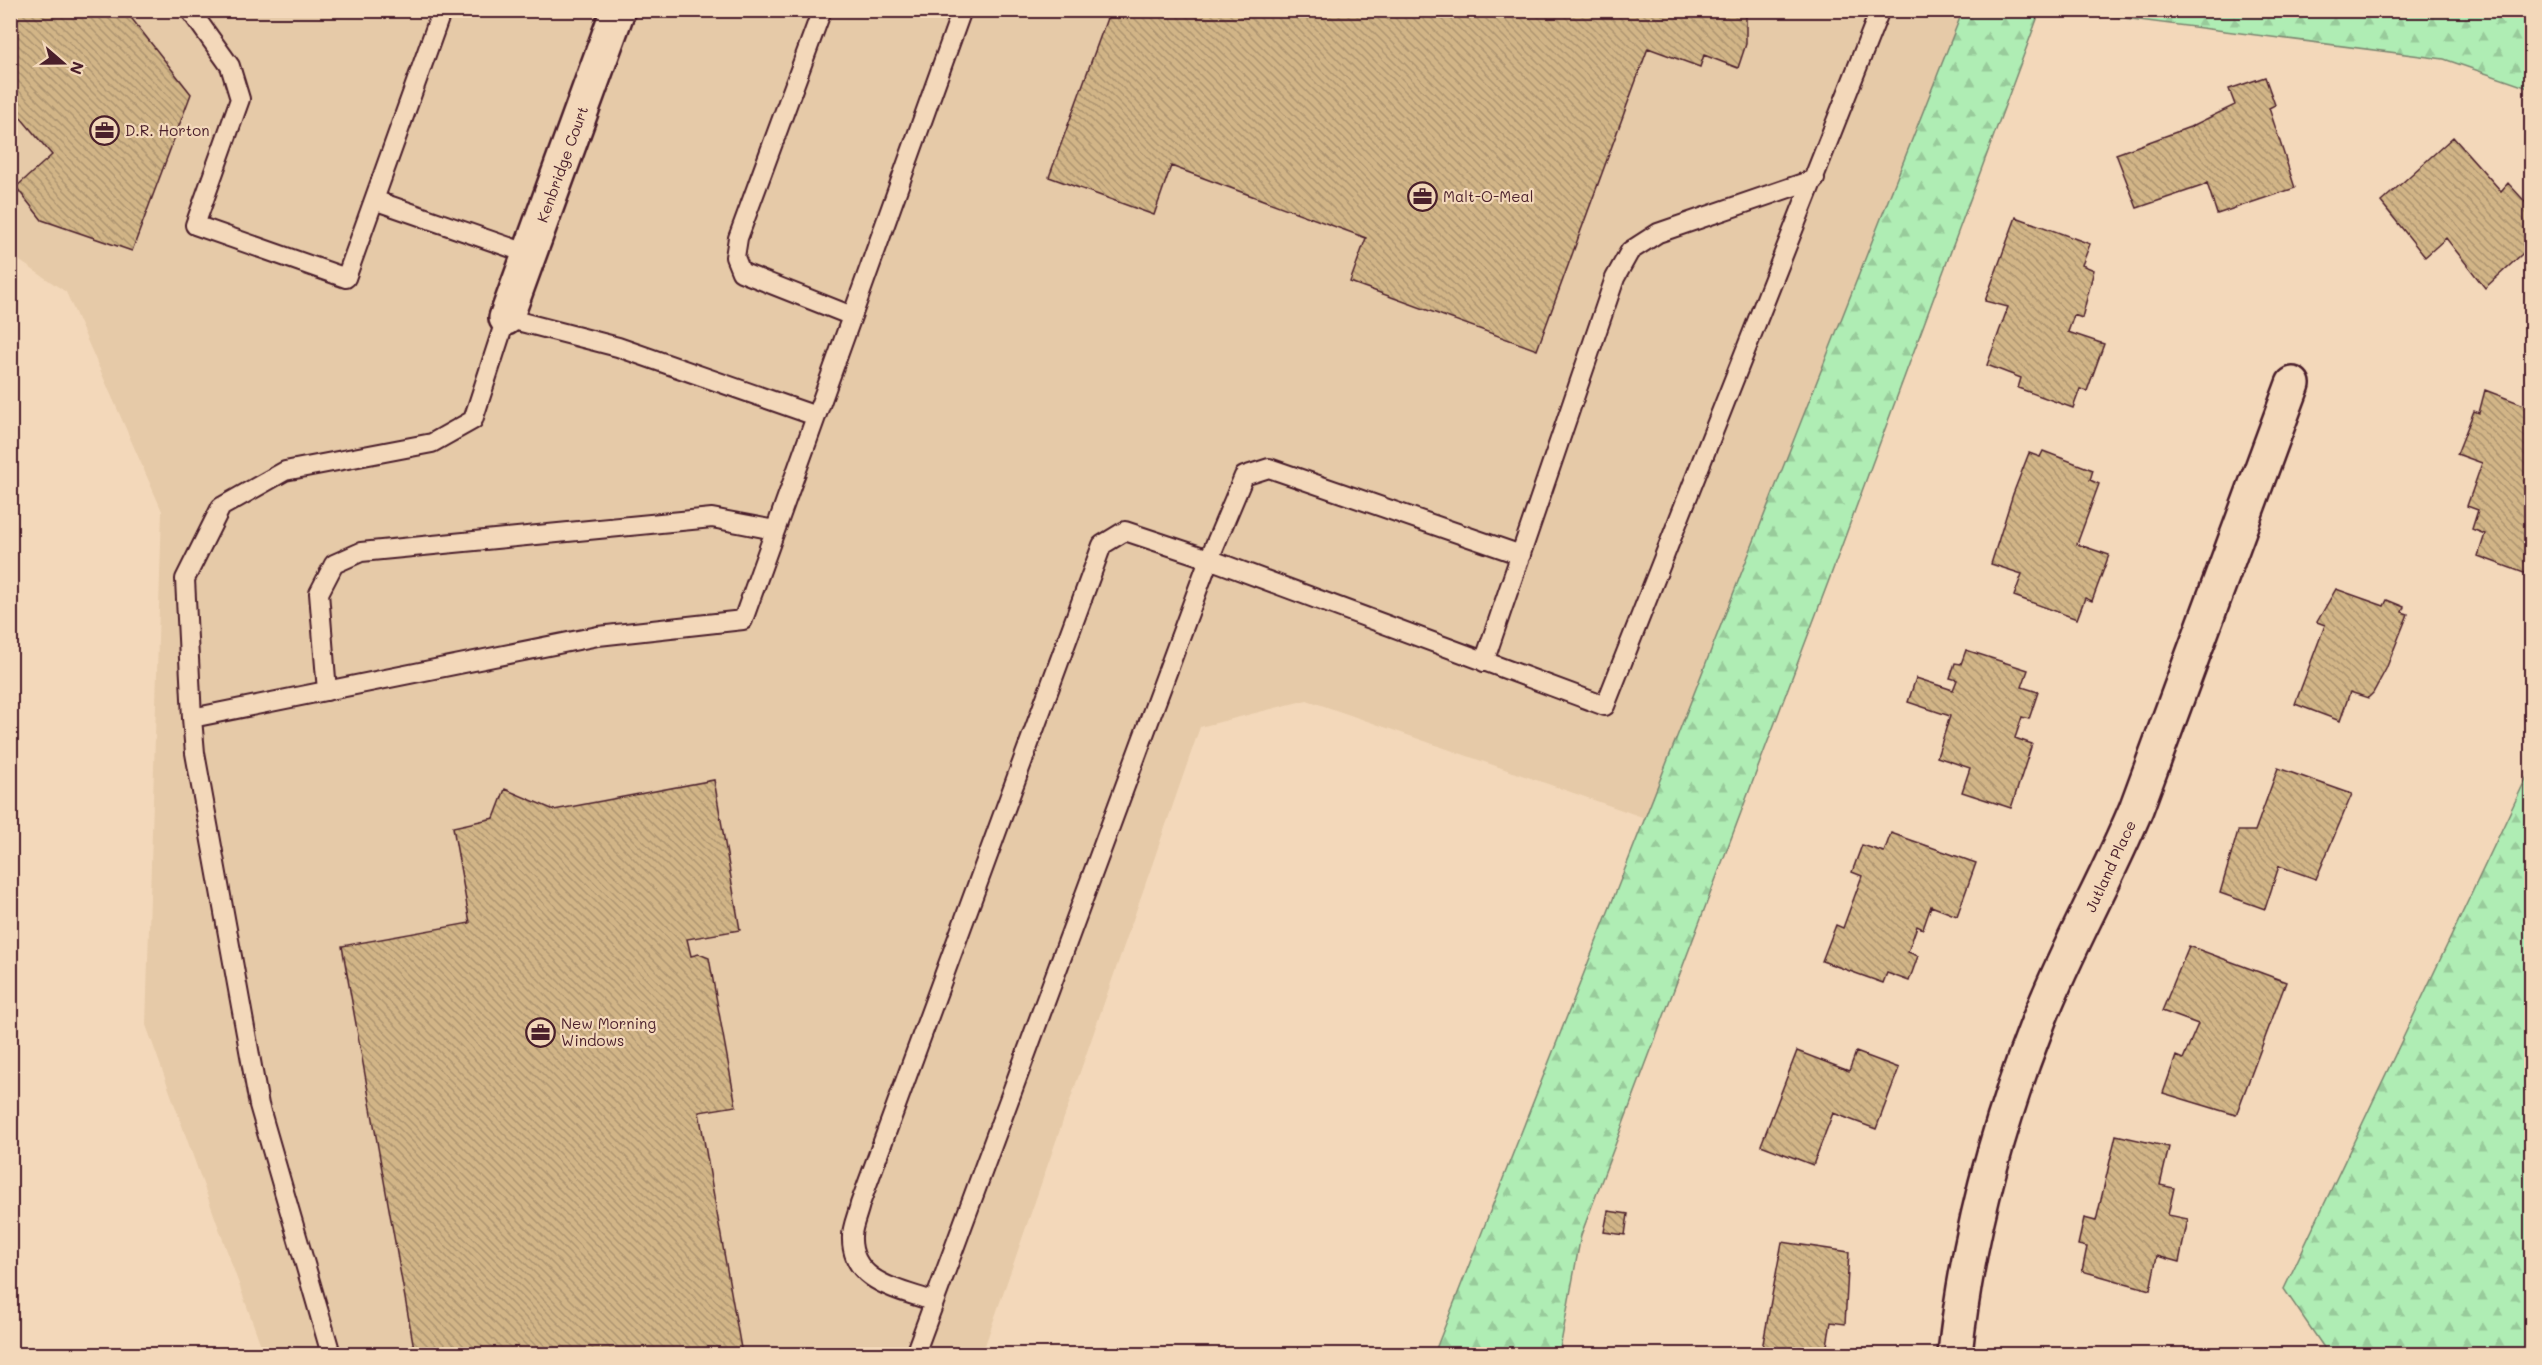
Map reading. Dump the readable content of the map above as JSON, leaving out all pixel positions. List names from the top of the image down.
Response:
{
  "streets": {
    "street": ["Kenbridge Court", "Jutland Place"]
  },
  "places": {
    "office": ["D.R. Horton", "Malt-O-Meal", "New Morning Windows"]
  },
  "north": "right"
}
